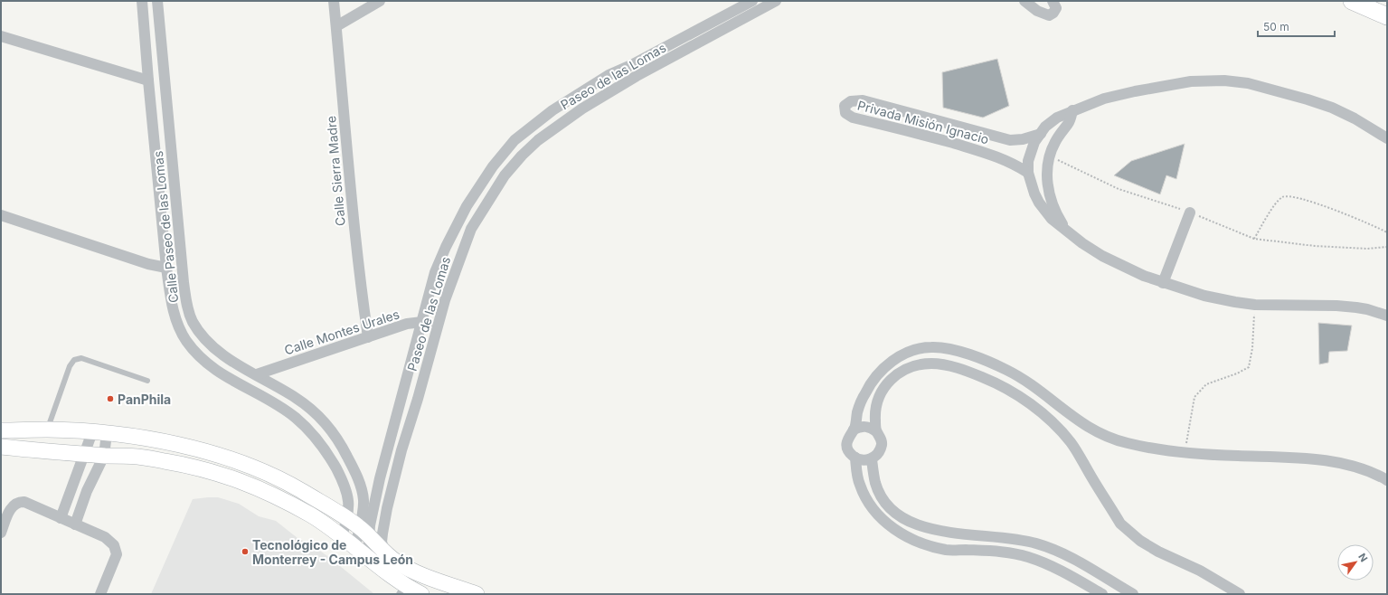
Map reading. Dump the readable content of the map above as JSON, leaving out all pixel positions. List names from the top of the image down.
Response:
{
  "streets": {
    "street": [
      "Paseo de las Lomas",
      "Privada Misión Ignacio",
      "Calle Sierra Madre",
      "Calle Paseo de las Lomas",
      "Calle Montes Urales"
    ]
  },
  "crossings": [
    ["Paseo de las Lomas", "Calle Paseo de las Lomas"],
    ["Paseo de las Lomas", "Calle Montes Urales"],
    ["Calle Sierra Madre", "Calle Montes Urales"],
    ["Calle Paseo de las Lomas", "Calle Montes Urales"]
  ],
  "places": ["PanPhila", "Tecnológico de Monterrey - Campus León"],
  "scale_bar": "50 m",
  "north": "top right"
}
